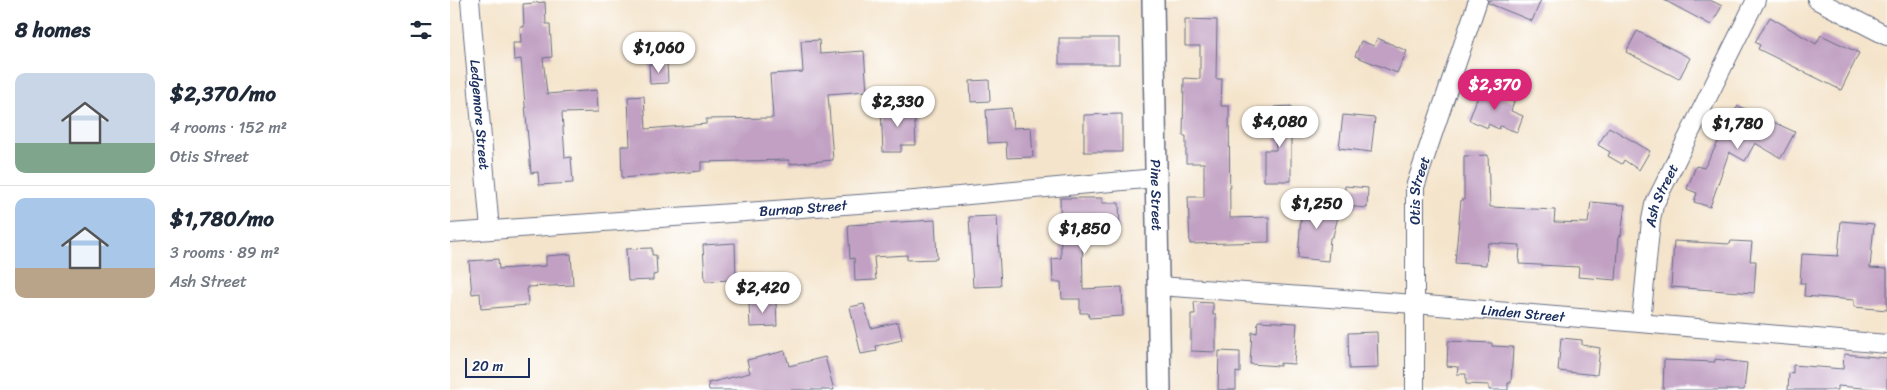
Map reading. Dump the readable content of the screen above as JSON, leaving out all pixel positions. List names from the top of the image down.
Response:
{
  "streets": {
    "street": [
      "Ledgemore Street",
      "Otis Street",
      "Pine Street",
      "Ash Street",
      "Burnap Street",
      "Linden Street"
    ]
  },
  "crossings": [
    ["Ledgemore Street", "Burnap Street"],
    ["Otis Street", "Linden Street"],
    ["Pine Street", "Burnap Street"],
    ["Pine Street", "Linden Street"],
    ["Ash Street", "Linden Street"]
  ],
  "scale_bar": "20 m",
  "page": {
    "heading": "8 homes",
    "price": [
      "$1,060",
      "$2,370",
      "$2,330",
      "$4,080",
      "$1,780",
      "$1,250",
      "$1,850",
      "$2,420"
    ],
    "list": [
      {
        "name": "$2,370/mo",
        "note": "4 rooms · 152 m² · Otis Street"
      },
      {
        "name": "$1,780/mo",
        "note": "3 rooms · 89 m² · Ash Street"
      }
    ],
    "scale": "20 m"
  }
}
